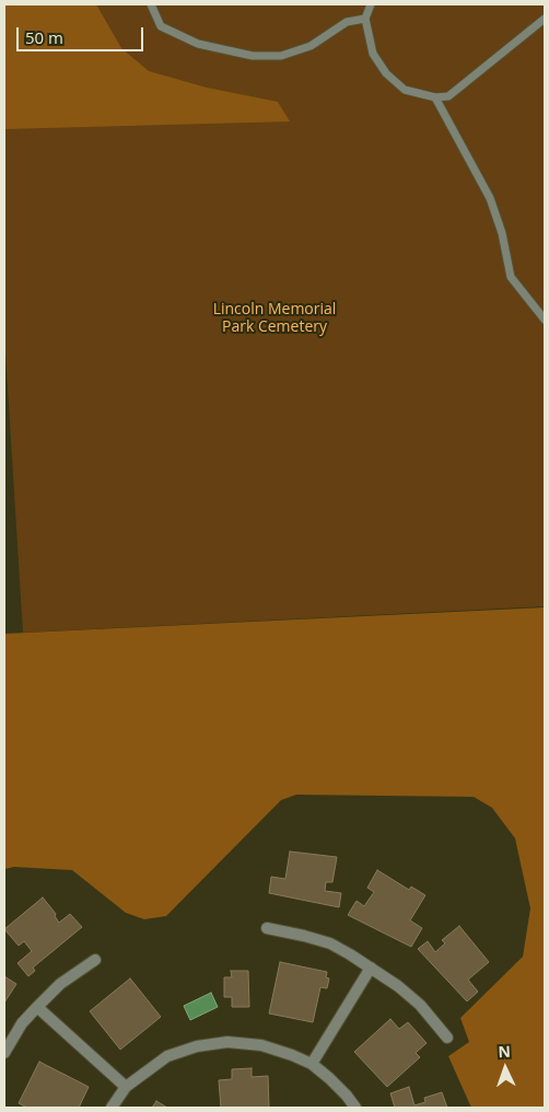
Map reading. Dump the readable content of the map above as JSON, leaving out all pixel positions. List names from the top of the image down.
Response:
{
  "parks": ["Lincoln Memorial Park Cemetery"],
  "scale_bar": "50 m",
  "north": "top"
}
